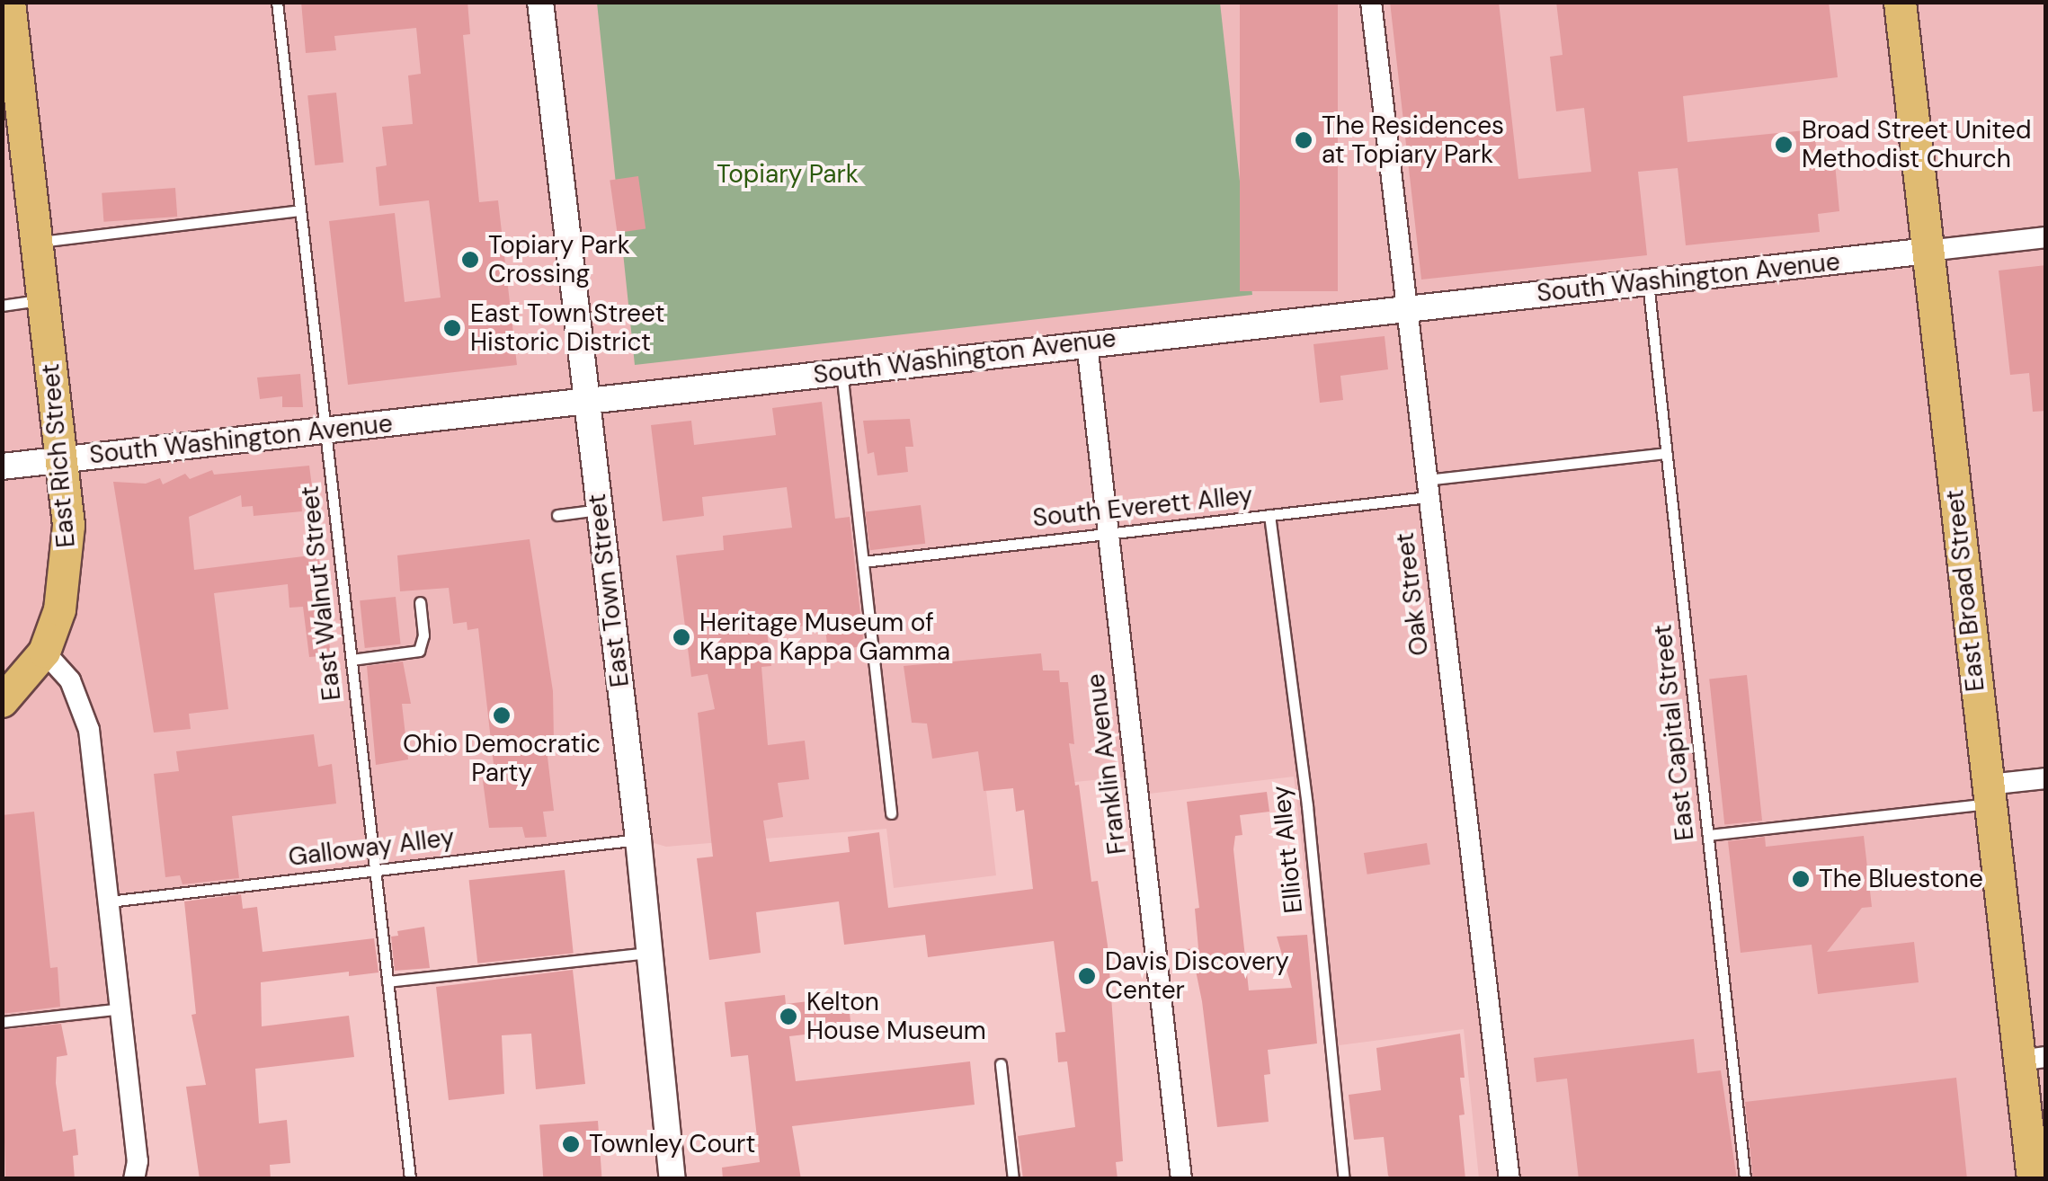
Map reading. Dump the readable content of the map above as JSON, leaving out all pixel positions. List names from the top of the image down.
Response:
{
  "streets": {
    "main road": ["East Rich Street", "East Broad Street"],
    "street": [
      "South Washington Avenue",
      "East Town Street",
      "Oak Street",
      "Franklin Avenue"
    ],
    "lane": [
      "South Everett Alley",
      "East Walnut Street",
      "East Capital Street",
      "Galloway Alley",
      "Elliott Alley"
    ]
  },
  "crossings": [
    ["South Washington Avenue", "East Rich Street"],
    ["South Washington Avenue", "East Town Street"],
    ["South Washington Avenue", "East Broad Street"],
    ["South Washington Avenue", "East Walnut Street"],
    ["South Washington Avenue", "Oak Street"],
    ["South Washington Avenue", "East Capital Street"],
    ["South Washington Avenue", "Franklin Avenue"],
    ["South Everett Alley", "Oak Street"],
    ["South Everett Alley", "East Capital Street"],
    ["South Everett Alley", "Franklin Avenue"],
    ["South Everett Alley", "Elliott Alley"],
    ["East Town Street", "Galloway Alley"],
    ["East Walnut Street", "Galloway Alley"]
  ],
  "parks": ["Topiary Park"],
  "places": [
    "The Residences at Topiary Park",
    "Broad Street United Methodist Church",
    "Topiary Park Crossing",
    "East Town Street Historic District",
    "Heritage Museum of Kappa Kappa Gamma",
    "Ohio Democratic Party",
    "The Bluestone",
    "Davis Discovery Center",
    "Kelton House Museum",
    "Townley Court"
  ]
}
